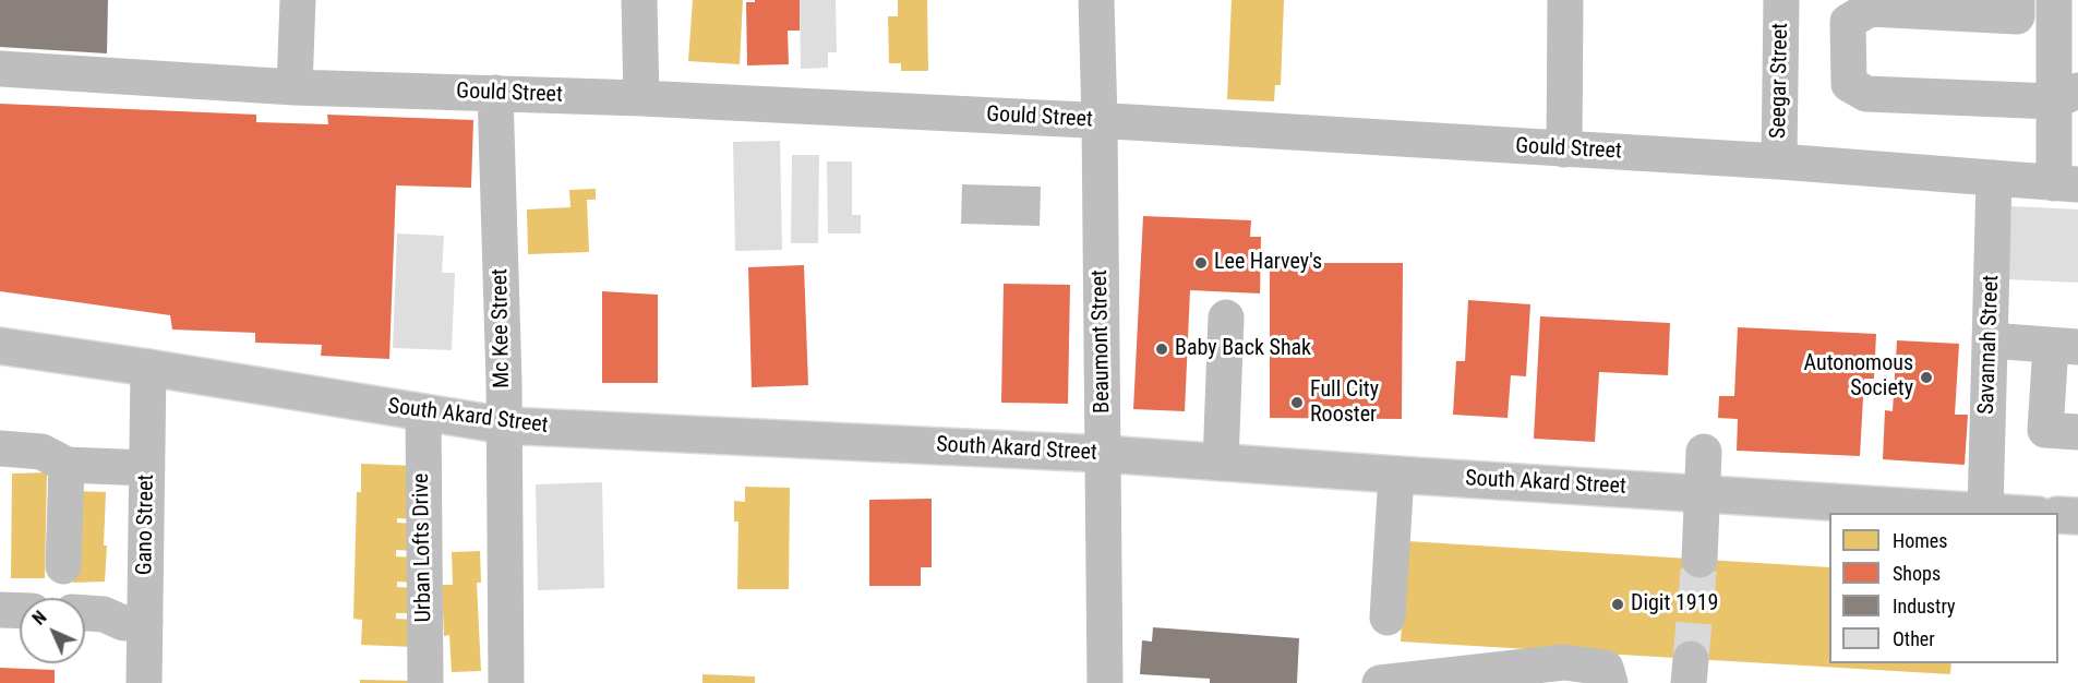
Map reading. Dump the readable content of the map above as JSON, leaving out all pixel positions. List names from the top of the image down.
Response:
{
  "streets": {
    "street": [
      "Seegar Street",
      "Gould Street",
      "Mc Kee Street",
      "Beaumont Street",
      "Savannah Street",
      "South Akard Street",
      "Gano Street",
      "Urban Lofts Drive"
    ]
  },
  "crossings": [
    ["Seegar Street", "Gould Street"],
    ["Gould Street", "Mc Kee Street"],
    ["Gould Street", "Beaumont Street"],
    ["Gould Street", "Savannah Street"],
    ["Mc Kee Street", "South Akard Street"],
    ["Beaumont Street", "South Akard Street"],
    ["Savannah Street", "South Akard Street"],
    ["South Akard Street", "Gano Street"],
    ["South Akard Street", "Urban Lofts Drive"]
  ],
  "places": [
    "Lee Harvey's",
    "Baby Back Shak",
    "Autonomous Society",
    "Full City Rooster",
    "Digit 1919"
  ],
  "legend": [
    "Homes",
    "Shops",
    "Industry",
    "Other"
  ],
  "north": "top left"
}
